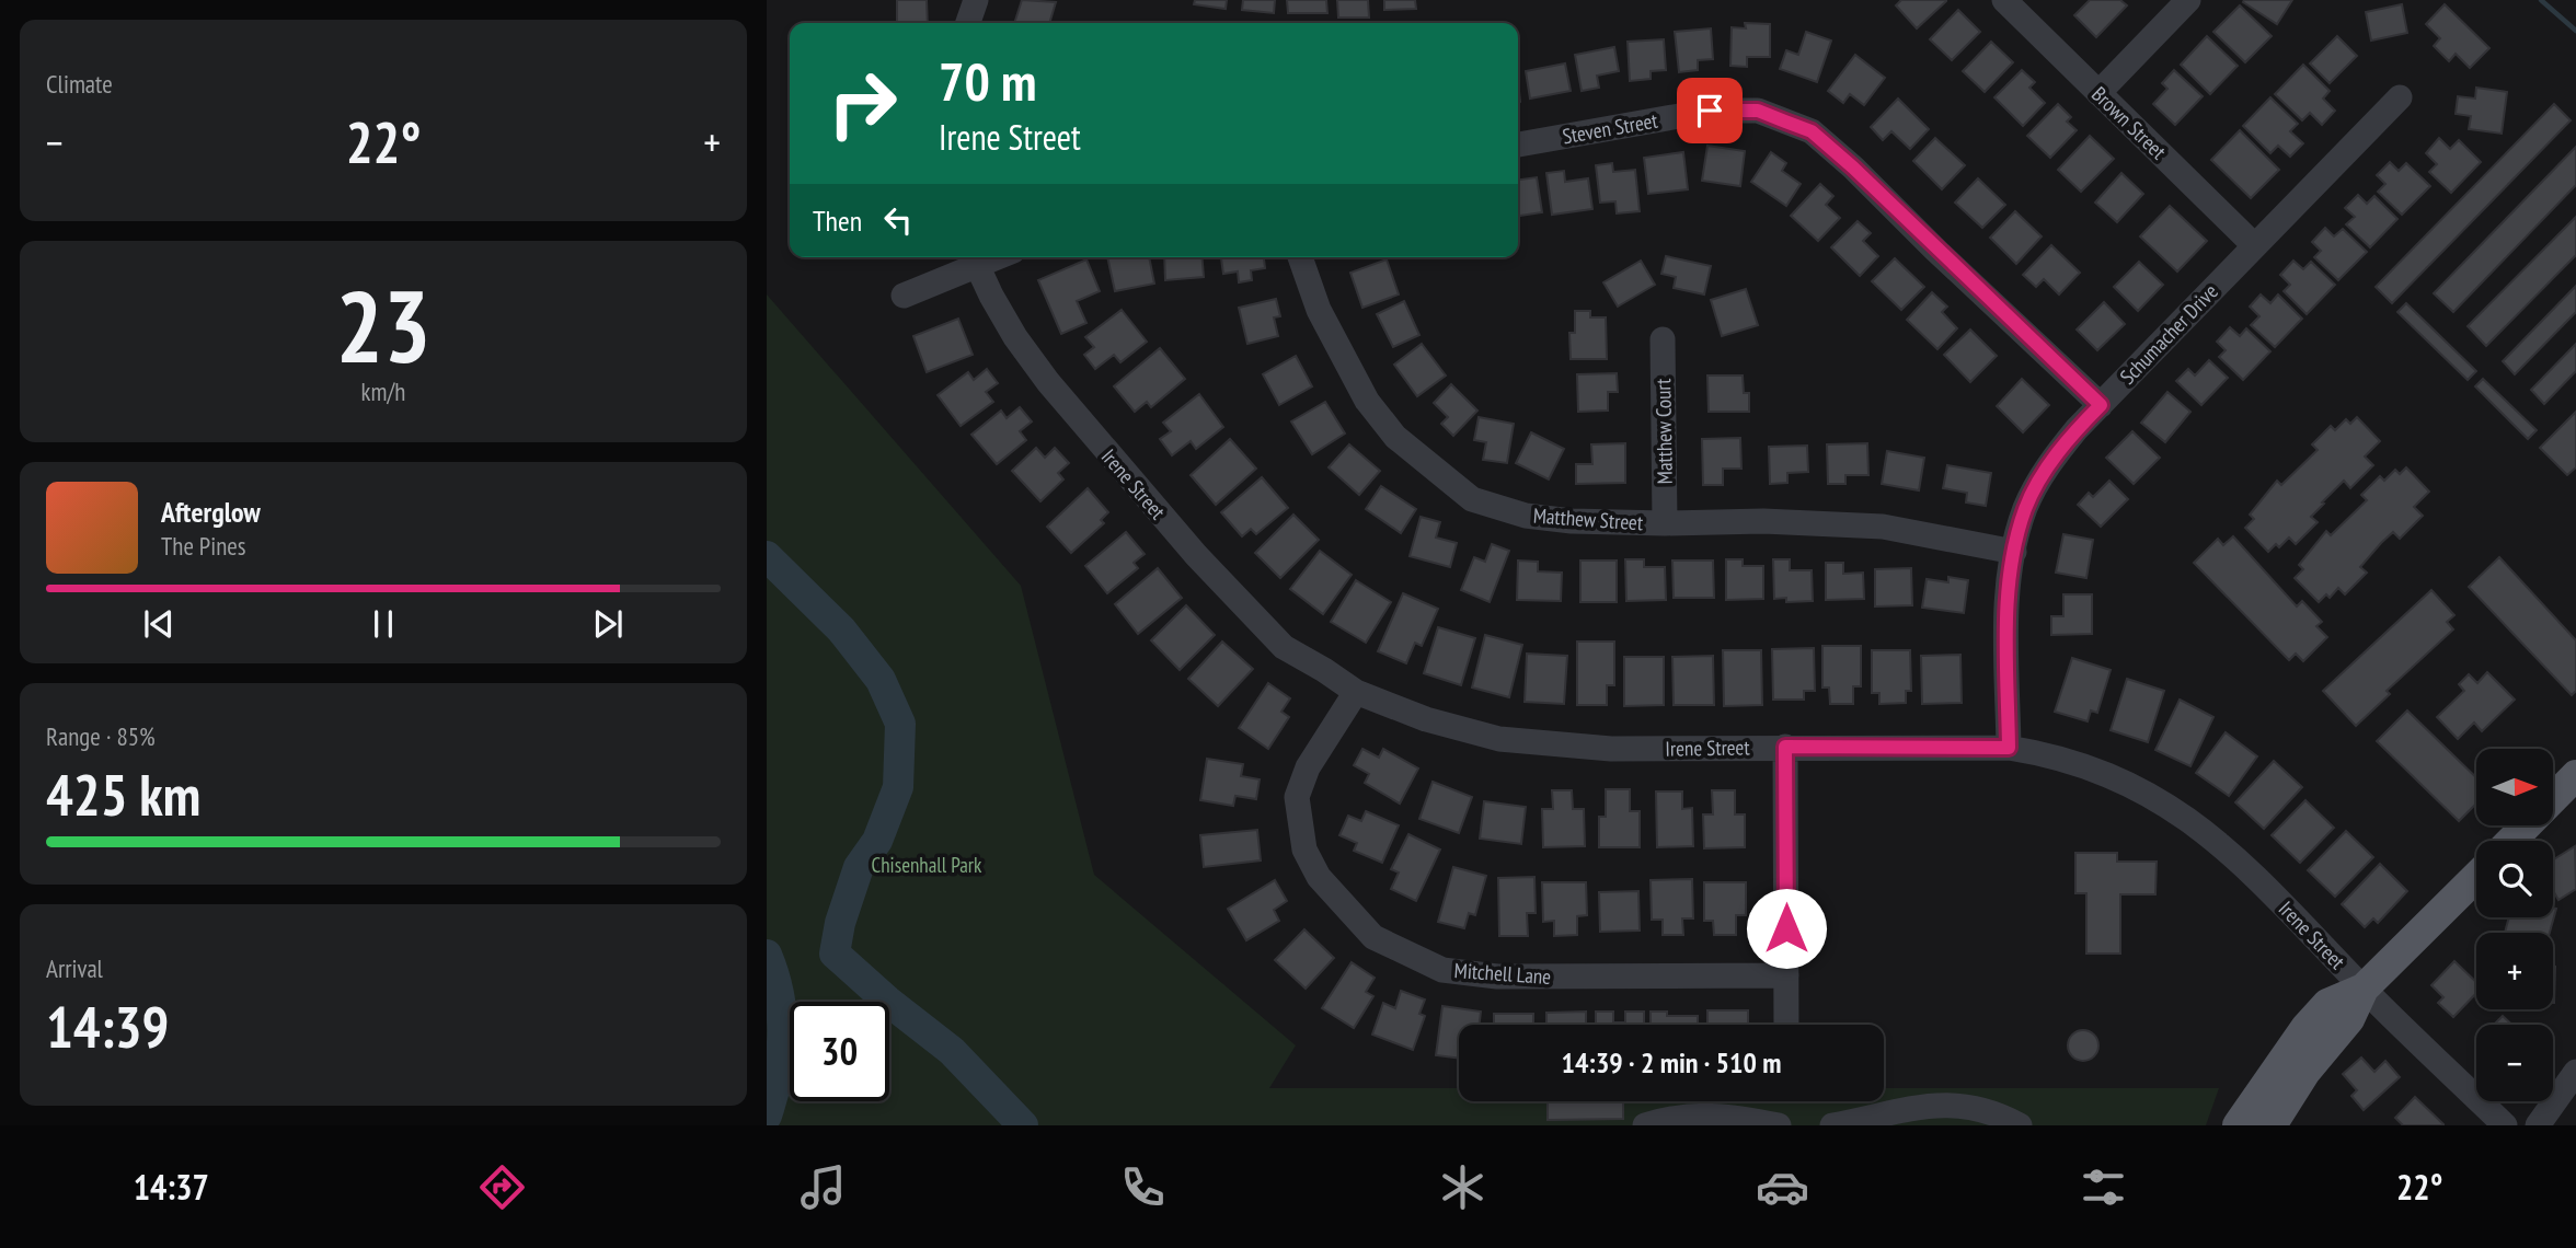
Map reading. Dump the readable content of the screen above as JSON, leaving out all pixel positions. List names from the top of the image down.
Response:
{
  "streets": {
    "street": [
      "Brown Street",
      "Steven Street",
      "Schumacher Drive",
      "Matthew Court",
      "Irene Street",
      "Matthew Street",
      "Mitchell Lane"
    ]
  },
  "crossings": [
    ["Brown Street", "Schumacher Drive"],
    ["Steven Street", "Schumacher Drive"],
    ["Schumacher Drive", "Irene Street"],
    ["Schumacher Drive", "Matthew Street"],
    ["Matthew Court", "Matthew Street"],
    ["Irene Street", "Mitchell Lane"]
  ],
  "parks": ["Chisenhall Park"],
  "north": "right",
  "page": {
    "tile": [
      "Climate",
      ["23", "km/h"],
      ["Range · 85%", "425 km"],
      ["Arrival", "14:39"]
    ],
    "turn": ["70 m", "Irene Street"],
    "heat": ["−", "22°", "+"],
    "then": "Then",
    "song": ["Afterglow", "The Pines"],
    "map_buttons": ["+", "−"],
    "limit": "30",
    "trip": "14:39 · 2 min · 510 m",
    "tabs": ["14:37", "22°"]
  }
}
